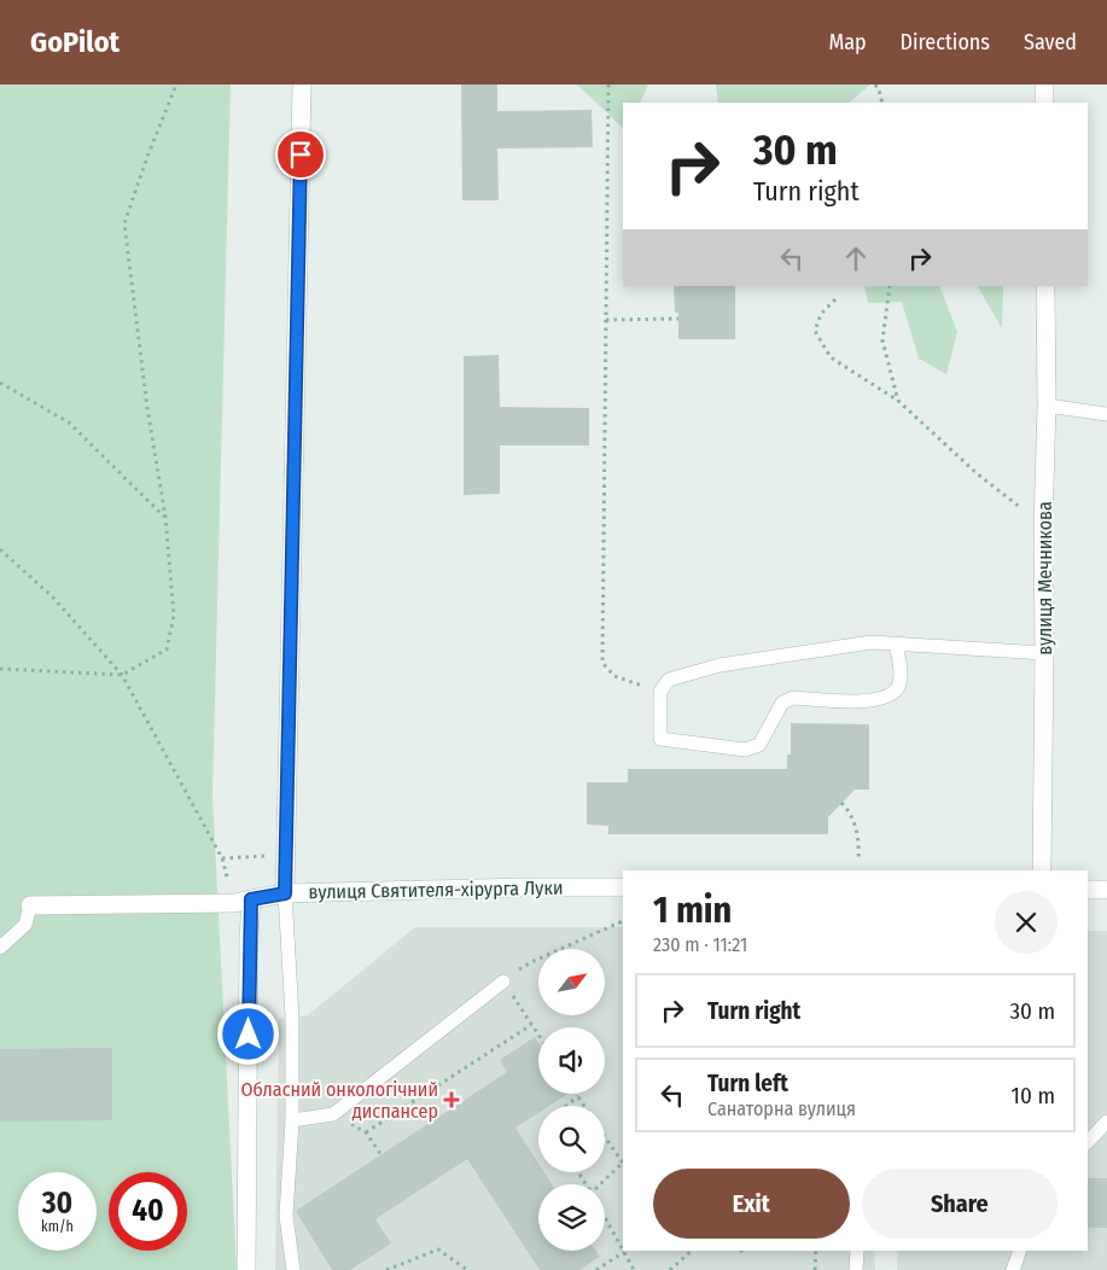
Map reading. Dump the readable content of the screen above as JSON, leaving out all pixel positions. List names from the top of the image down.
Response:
{
  "streets": {
    "street": ["вулиця Мечникова", "вулиця Святителя-хірурга Луки"]
  },
  "places": {
    "health": ["Обласний онкологічний диспансер"]
  },
  "north": "top right",
  "page": {
    "header": "GoPilot",
    "nav": ["Map", "Directions", "Saved"],
    "turn": ["30 m", "Turn right"],
    "heading": ["1 min", "230 m · 11:21"],
    "list": [
      {
        "name": "Turn right",
        "value": "30 m"
      },
      {
        "name": "Turn left",
        "note": "Санаторна вулиця",
        "value": "10 m"
      }
    ],
    "buttons": ["Exit", "Share"],
    "speed": "30 km/h",
    "limit": "40"
  }
}
